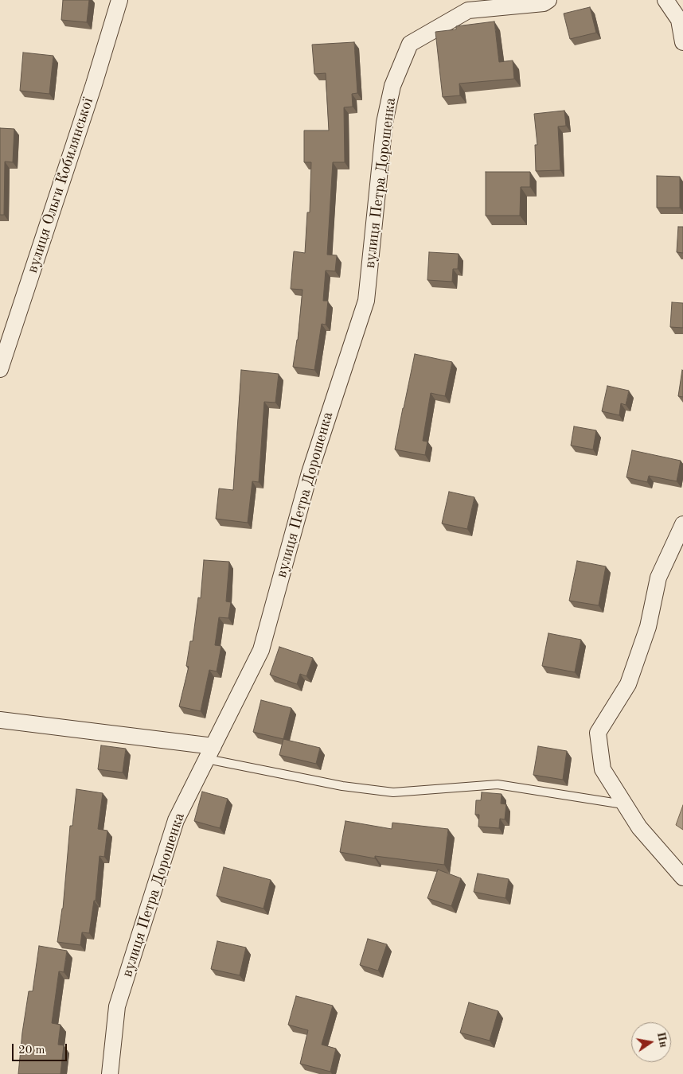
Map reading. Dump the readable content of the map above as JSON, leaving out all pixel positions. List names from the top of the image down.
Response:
{
  "streets": {
    "street": ["вулиця Петра Дорошенка", "вулиця Ольги Кобилянської"]
  },
  "scale_bar": "20 m",
  "north": "right"
}
